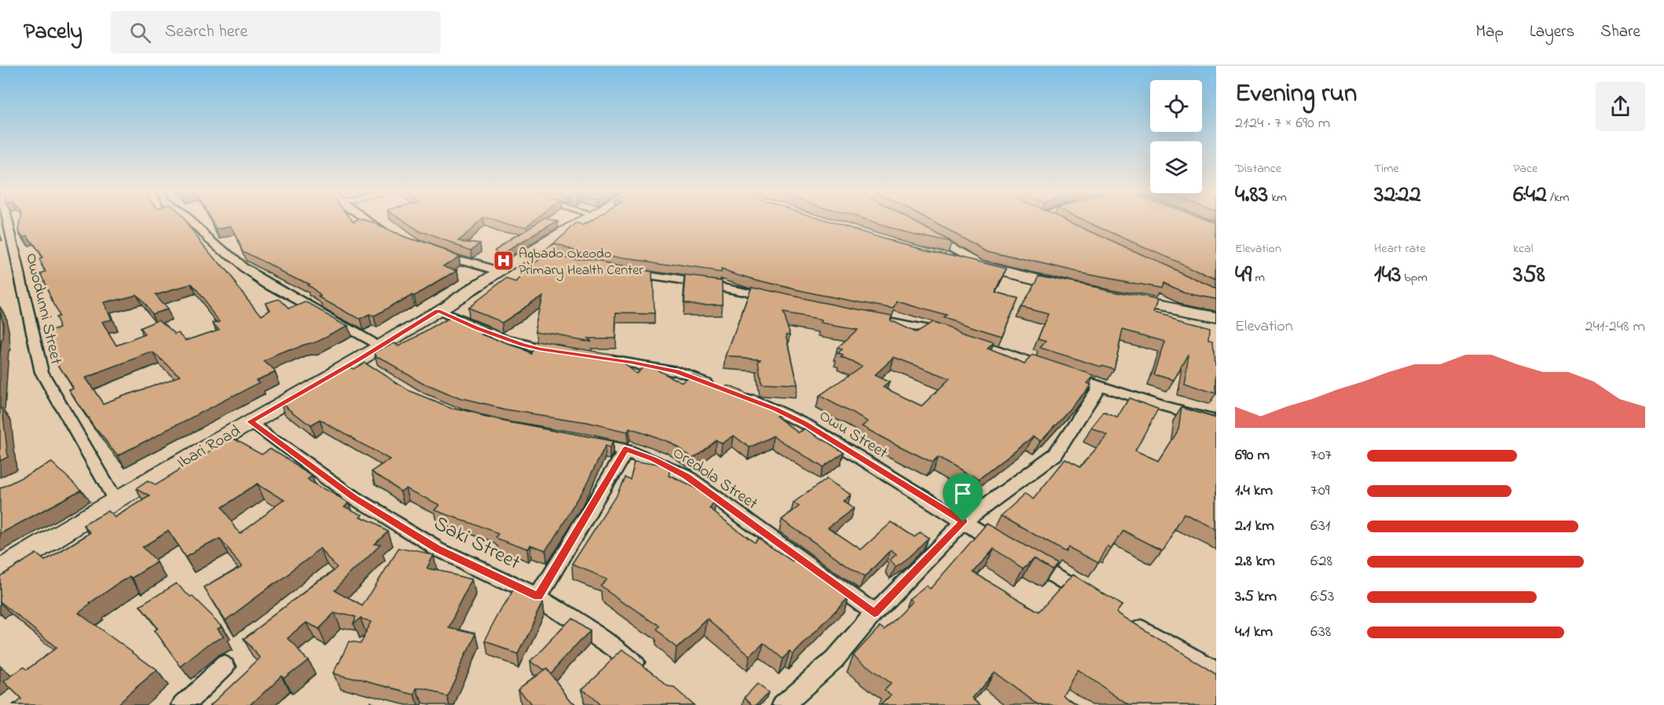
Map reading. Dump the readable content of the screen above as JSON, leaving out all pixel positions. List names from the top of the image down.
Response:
{
  "streets": {
    "street": [
      "Owodunni Street",
      "Owu Street",
      "Ibari Road",
      "Oredola Street",
      "Saki Street"
    ]
  },
  "crossings": [
    ["Owodunni Street", "Ibari Road"],
    ["Ibari Road", "Saki Street"]
  ],
  "places": {
    "hospital": ["Agbado Okeodo Primary Health Center"]
  },
  "page": {
    "header": "Pacely",
    "search": "Search here",
    "nav": ["Map", "Layers", "Share"],
    "heading": ["Evening run", "21:24 · 7 × 690 m"],
    "stats": [
      ["Distance", "4.83 km"],
      ["Time", "32:22"],
      ["Pace", "6:42 /km"],
      ["Elevation", "49 m"],
      ["Heart rate", "143 bpm"],
      ["kcal", "358"]
    ],
    "chart": ["Elevation", "241–248 m"],
    "list": [
      {
        "name": "690 m",
        "note": "7:07"
      },
      {
        "name": "1.4 km",
        "note": "7:09"
      },
      {
        "name": "2.1 km",
        "note": "6:31"
      },
      {
        "name": "2.8 km",
        "note": "6:28"
      },
      {
        "name": "3.5 km",
        "note": "6:53"
      },
      {
        "name": "4.1 km",
        "note": "6:38"
      }
    ]
  }
}
